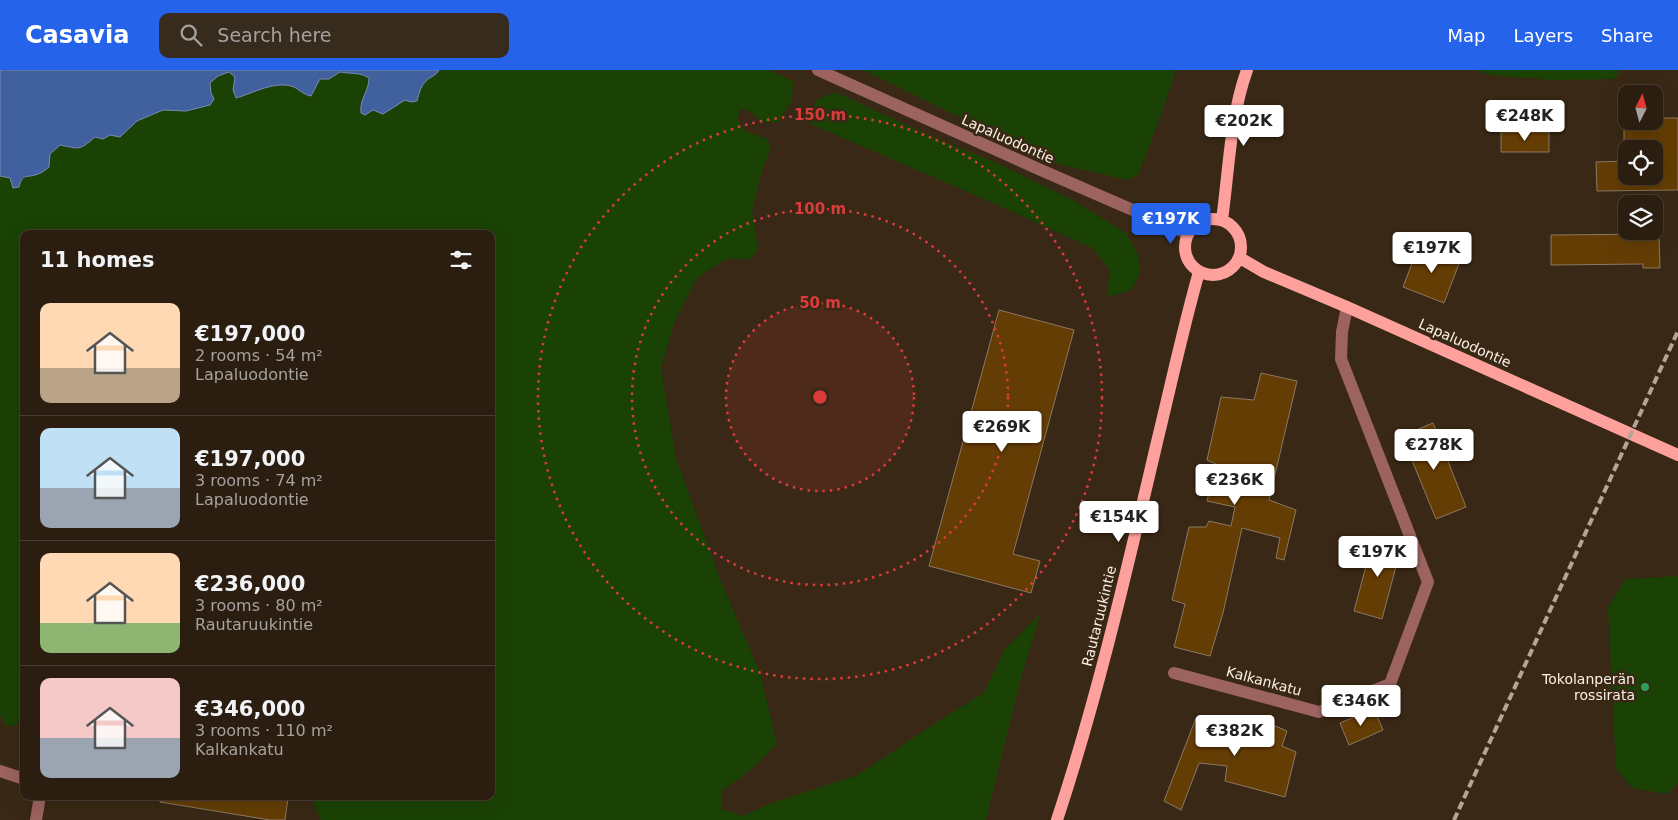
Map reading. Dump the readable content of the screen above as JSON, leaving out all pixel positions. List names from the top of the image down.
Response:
{
  "streets": {
    "main road": ["Lapaluodontie", "Rautaruukintie"],
    "street": ["Kalkankatu"]
  },
  "crossings": [
    ["Lapaluodontie", "Rautaruukintie"],
    ["Lapaluodontie", "Kalkankatu"]
  ],
  "places": ["Tokolanperän rossirata"],
  "north": "top",
  "page": {
    "header": "Casavia",
    "search": "Search here",
    "nav": ["Map", "Layers", "Share"],
    "price": [
      "€248K",
      "€202K",
      "€197K",
      "€197K",
      "€269K",
      "€278K",
      "€236K",
      "€154K",
      "€197K",
      "€346K",
      "€382K"
    ],
    "heading": "11 homes",
    "list": [
      {
        "name": "€197,000",
        "note": "2 rooms · 54 m² · Lapaluodontie"
      },
      {
        "name": "€197,000",
        "note": "3 rooms · 74 m² · Lapaluodontie"
      },
      {
        "name": "€236,000",
        "note": "3 rooms · 80 m² · Rautaruukintie"
      },
      {
        "name": "€346,000",
        "note": "3 rooms · 110 m² · Kalkankatu"
      }
    ]
  },
  "rings": ["150 m", "100 m", "50 m"]
}
